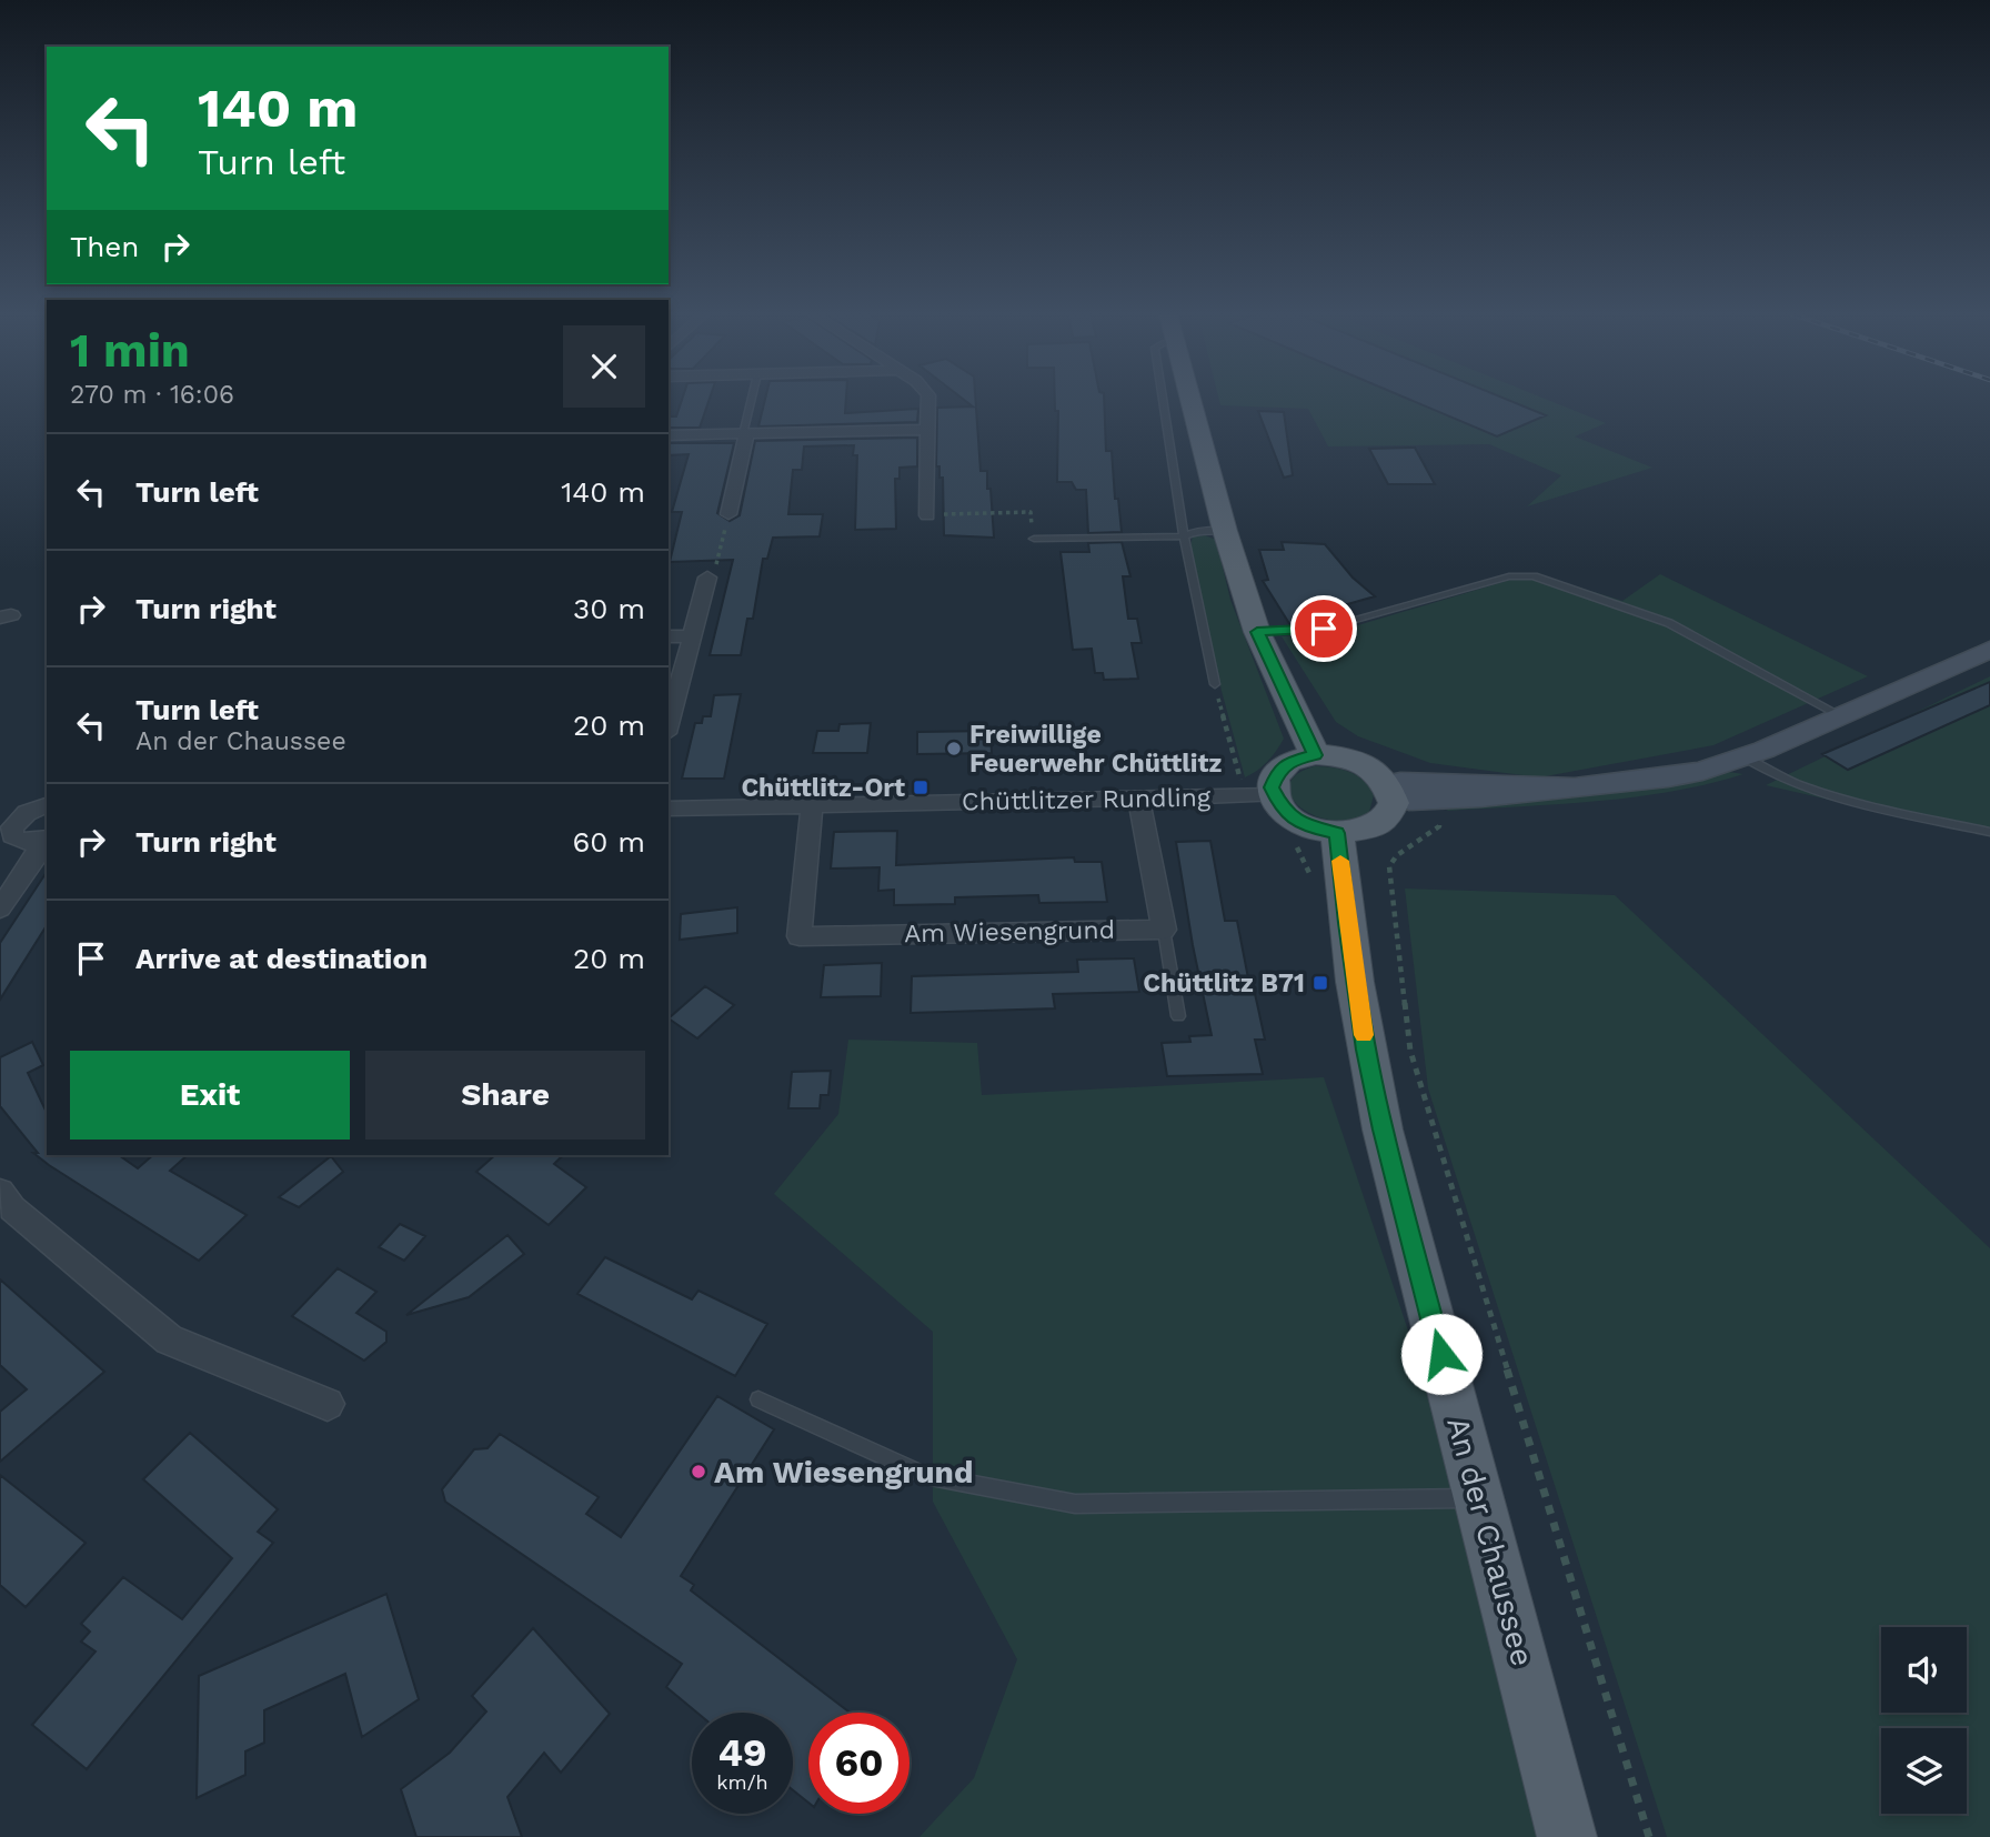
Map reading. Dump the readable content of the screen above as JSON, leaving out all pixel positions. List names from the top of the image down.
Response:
{
  "streets": {
    "main road": ["An der Chaussee"],
    "street": ["Chüttlitzer Rundling", "Am Wiesengrund"]
  },
  "crossings": [
    ["Chüttlitzer Rundling", "Am Wiesengrund"]
  ],
  "places": {
    "other": ["Freiwillige Feuerwehr Chüttlitz", "Am Wiesengrund"],
    "transit": ["Chüttlitz-Ort", "Chüttlitz B71"]
  },
  "page": {
    "turn": ["140 m", "Turn left"],
    "then": "Then",
    "heading": ["1 min", "270 m · 16:06"],
    "list": [
      {
        "name": "Turn left",
        "value": "140 m"
      },
      {
        "name": "Turn right",
        "value": "30 m"
      },
      {
        "name": "Turn left",
        "note": "An der Chaussee",
        "value": "20 m"
      },
      {
        "name": "Turn right",
        "value": "60 m"
      },
      {
        "name": "Arrive at destination",
        "value": "20 m"
      }
    ],
    "buttons": ["Exit", "Share"],
    "speed": "49 km/h",
    "limit": "60"
  }
}
